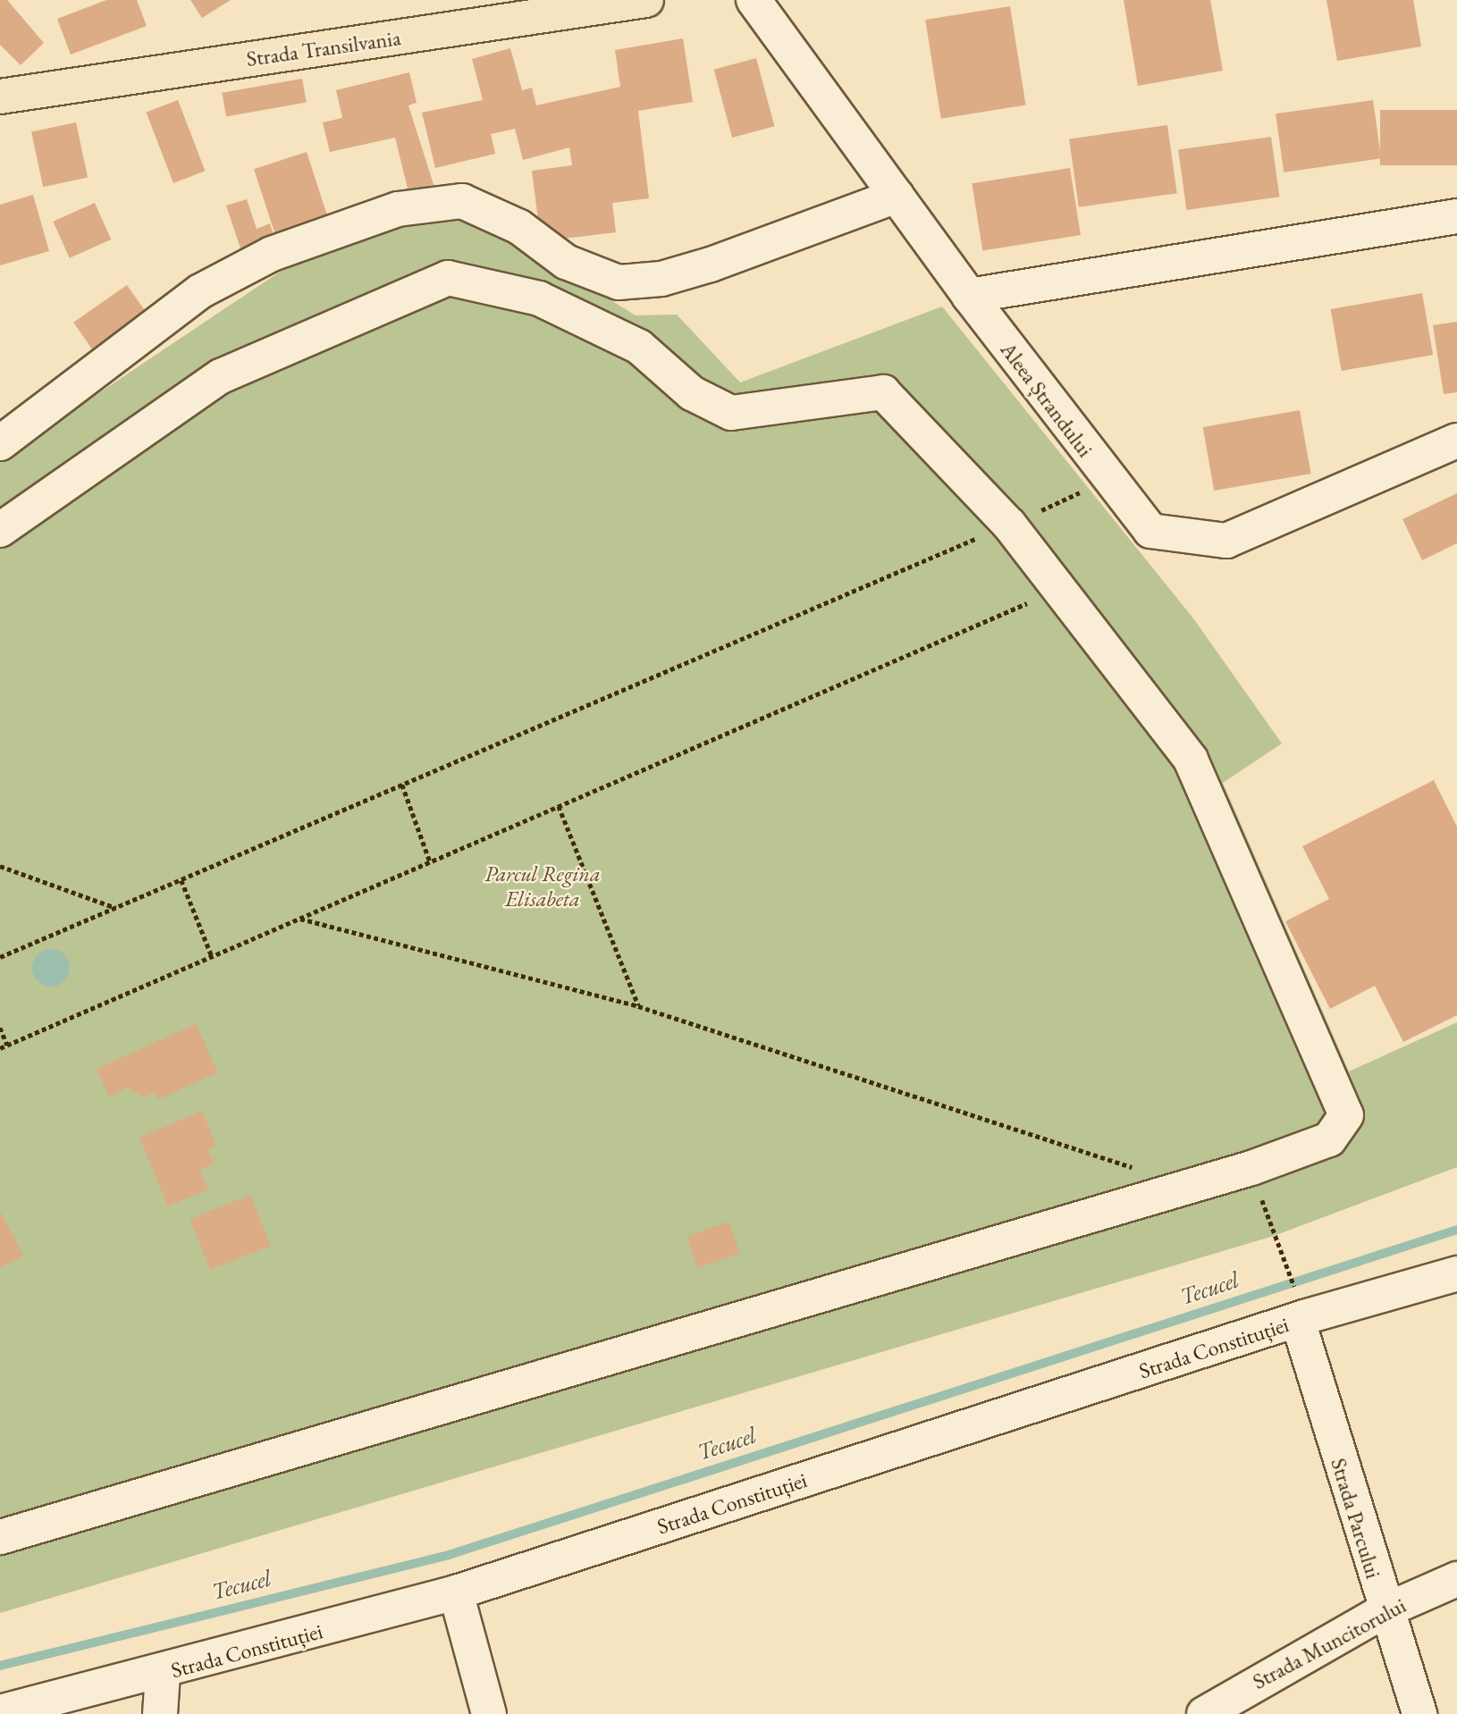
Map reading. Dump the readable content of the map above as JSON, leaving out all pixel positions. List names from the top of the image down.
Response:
{
  "streets": {
    "main road": ["Strada Transilvania"],
    "street": [
      "Aleea Ștrandului",
      "Strada Constituției",
      "Strada Parcului",
      "Strada Muncitorului"
    ]
  },
  "crossings": [
    ["Strada Constituției", "Strada Parcului"],
    ["Strada Parcului", "Strada Muncitorului"]
  ],
  "water": ["Tecucel"],
  "parks": ["Parcul Regina Elisabeta"]
}
